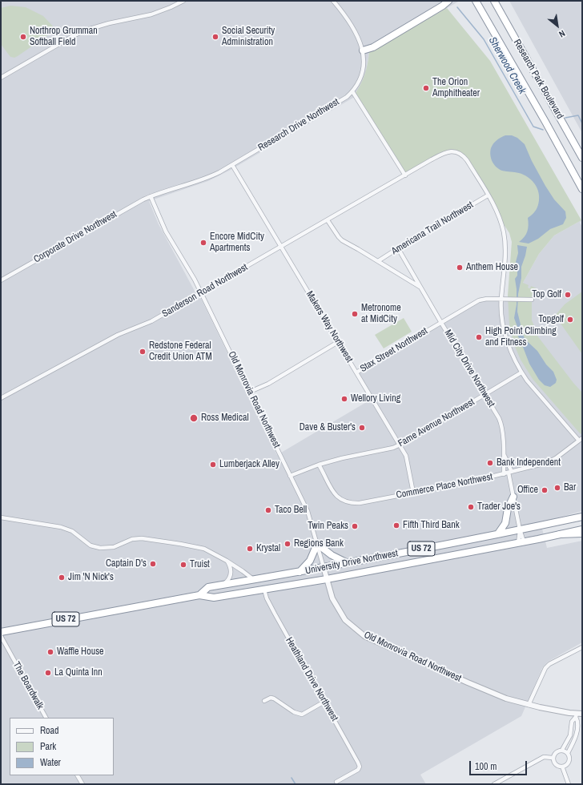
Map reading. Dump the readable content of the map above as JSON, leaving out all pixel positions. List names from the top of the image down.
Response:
{
  "streets": {
    "highway": ["Research Park Boulevard", "US 72", "University Drive Northwest"],
    "street": [
      "Research Drive Northwest",
      "Americana Trail Northwest",
      "Corporate Drive Northwest",
      "Sanderson Road Northwest",
      "Makers Way Northwest",
      "Stax Street Northwest",
      "Mid City Drive Northwest",
      "Old Monrovia Road Northwest",
      "Fame Avenue Northwest",
      "Commerce Place Northwest",
      "Heathland Drive Northwest",
      "The Boardwalk"
    ]
  },
  "crossings": [
    ["Research Drive Northwest", "Corporate Drive Northwest"],
    ["Research Drive Northwest", "Makers Way Northwest"],
    ["Research Drive Northwest", "Old Monrovia Road Northwest"],
    ["Americana Trail Northwest", "Sanderson Road Northwest"],
    ["Americana Trail Northwest", "Mid City Drive Northwest"],
    ["Corporate Drive Northwest", "Old Monrovia Road Northwest"],
    ["Sanderson Road Northwest", "Makers Way Northwest"],
    ["Sanderson Road Northwest", "Stax Street Northwest"],
    ["Sanderson Road Northwest", "Mid City Drive Northwest"],
    ["Sanderson Road Northwest", "Old Monrovia Road Northwest"],
    ["Sanderson Road Northwest", "Fame Avenue Northwest"],
    ["Sanderson Road Northwest", "Commerce Place Northwest"],
    ["Makers Way Northwest", "Stax Street Northwest"],
    ["Makers Way Northwest", "Fame Avenue Northwest"],
    ["Makers Way Northwest", "Commerce Place Northwest"],
    ["Stax Street Northwest", "Mid City Drive Northwest"],
    ["Mid City Drive Northwest", "Fame Avenue Northwest"],
    ["Mid City Drive Northwest", "Commerce Place Northwest"],
    ["Mid City Drive Northwest", "University Drive Northwest"],
    ["Old Monrovia Road Northwest", "Fame Avenue Northwest"],
    ["Old Monrovia Road Northwest", "University Drive Northwest"],
    ["Fame Avenue Northwest", "Commerce Place Northwest"],
    ["University Drive Northwest", "Heathland Drive Northwest"]
  ],
  "water": ["Sherwood Creek"],
  "places": [
    "Northrop Grumman Softball Field",
    "Social Security Administration",
    "The Orion Amphitheater",
    "Encore MidCity Apartments",
    "Anthem House",
    "Top Golf",
    "Metronome at MidCity",
    "Topgolf",
    "High Point Climbing and Fitness",
    "Redstone Federal Credit Union ATM",
    "Wellory Living",
    "Ross Medical",
    "Dave & Buster's",
    "Bank Independent",
    "Lumberjack Alley",
    "Bar",
    "Office",
    "Trader Joe's",
    "Taco Bell",
    "Fifth Third Bank",
    "Twin Peaks",
    "Regions Bank",
    "Krystal",
    "Captain D's",
    "Truist",
    "Jim 'N Nick's",
    "Waffle House",
    "La Quinta Inn"
  ],
  "legend": ["Road", "Park", "Water"],
  "scale_bar": "100 m",
  "north": "bottom right"
}
